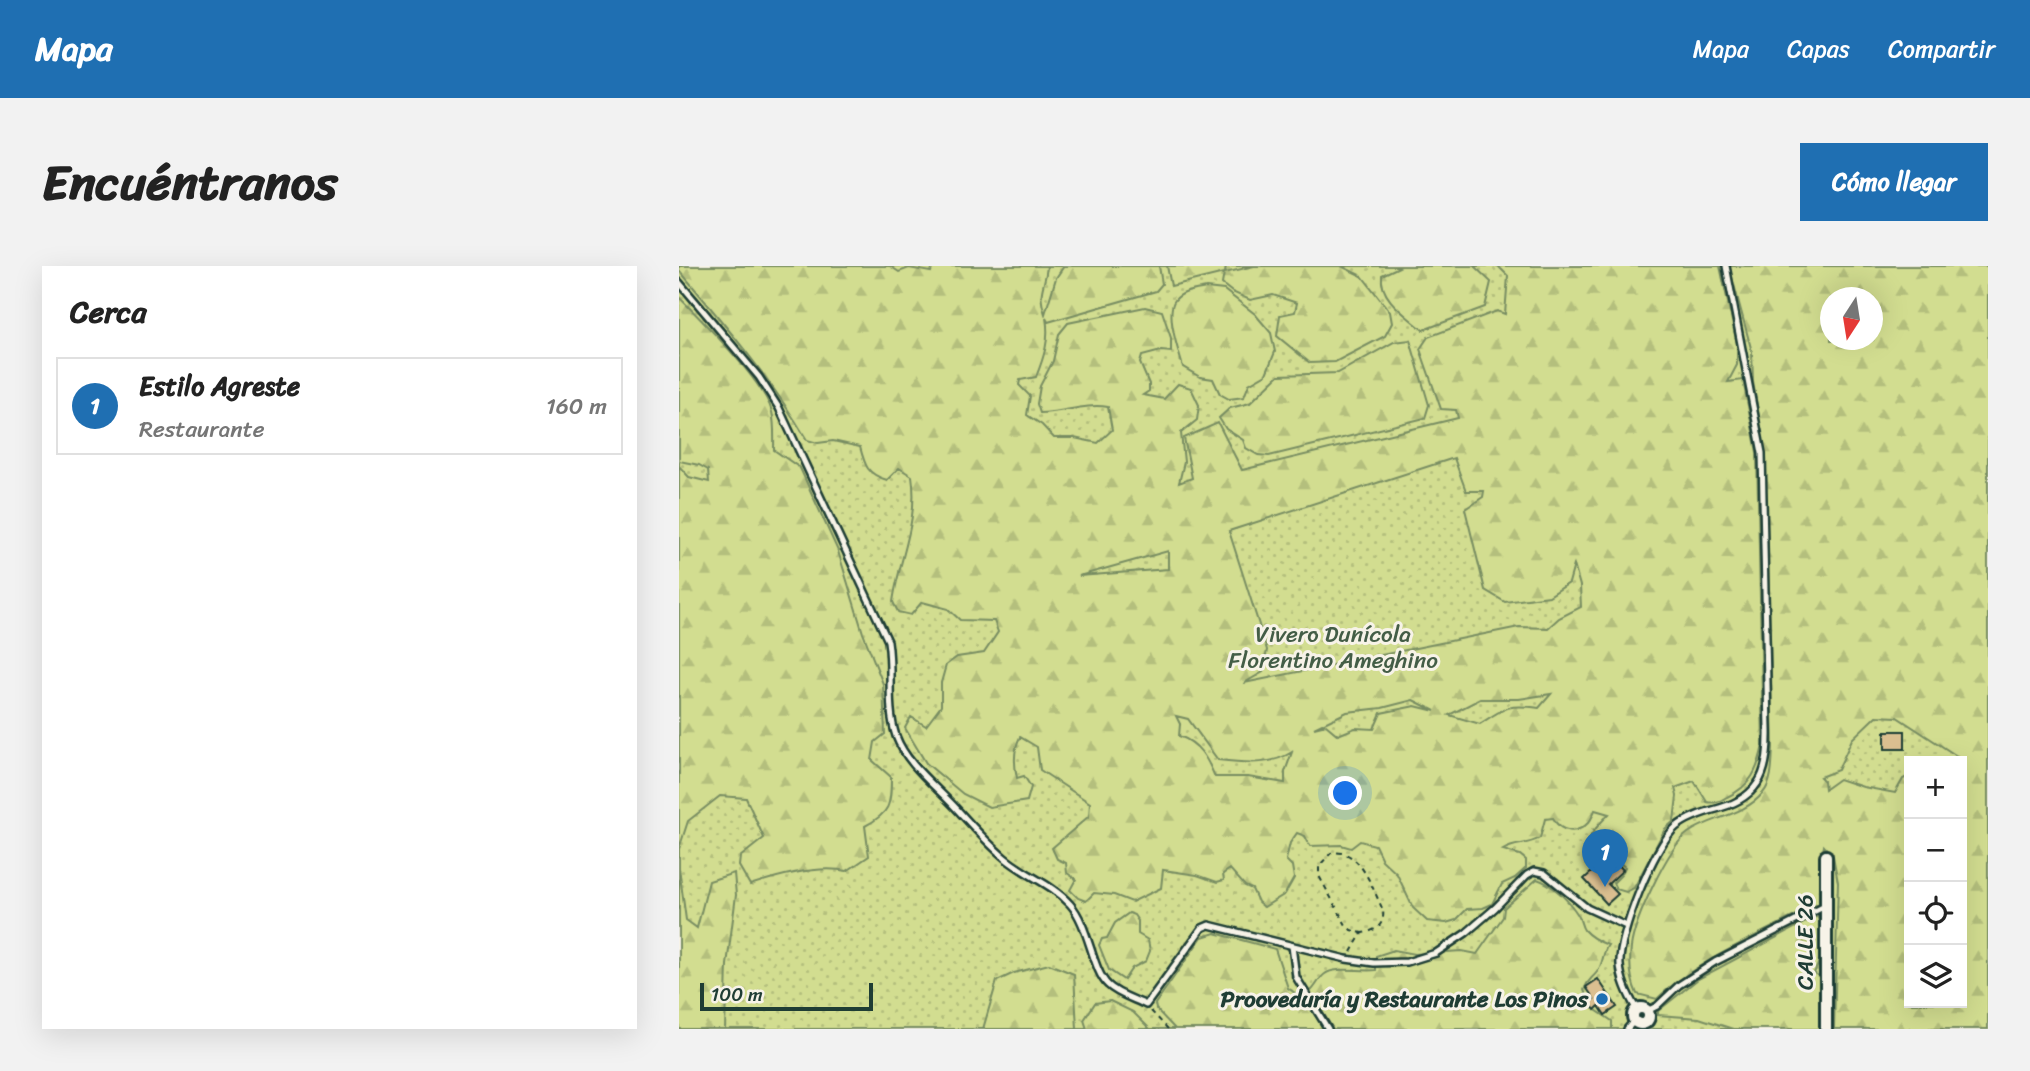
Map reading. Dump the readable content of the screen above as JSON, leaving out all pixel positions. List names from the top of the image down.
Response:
{
  "streets": {
    "street": ["CALLE 26"]
  },
  "parks": ["Vivero Dunícola Florentino Ameghino"],
  "places": ["Prooveduría y Restaurante Los Pinos"],
  "scale_bar": "100 m",
  "north": "bottom",
  "page": {
    "header": "Mapa",
    "nav": ["Mapa", "Capas", "Compartir"],
    "title": "Encuéntranos",
    "buttons": "Cómo llegar",
    "heading": "Cerca",
    "list": [
      {
        "mark": "1",
        "name": "Estilo Agreste",
        "note": "Restaurante",
        "value": "160 m"
      }
    ],
    "map_buttons": ["+", "−"],
    "pins": "1",
    "scale": "100 m"
  }
}
